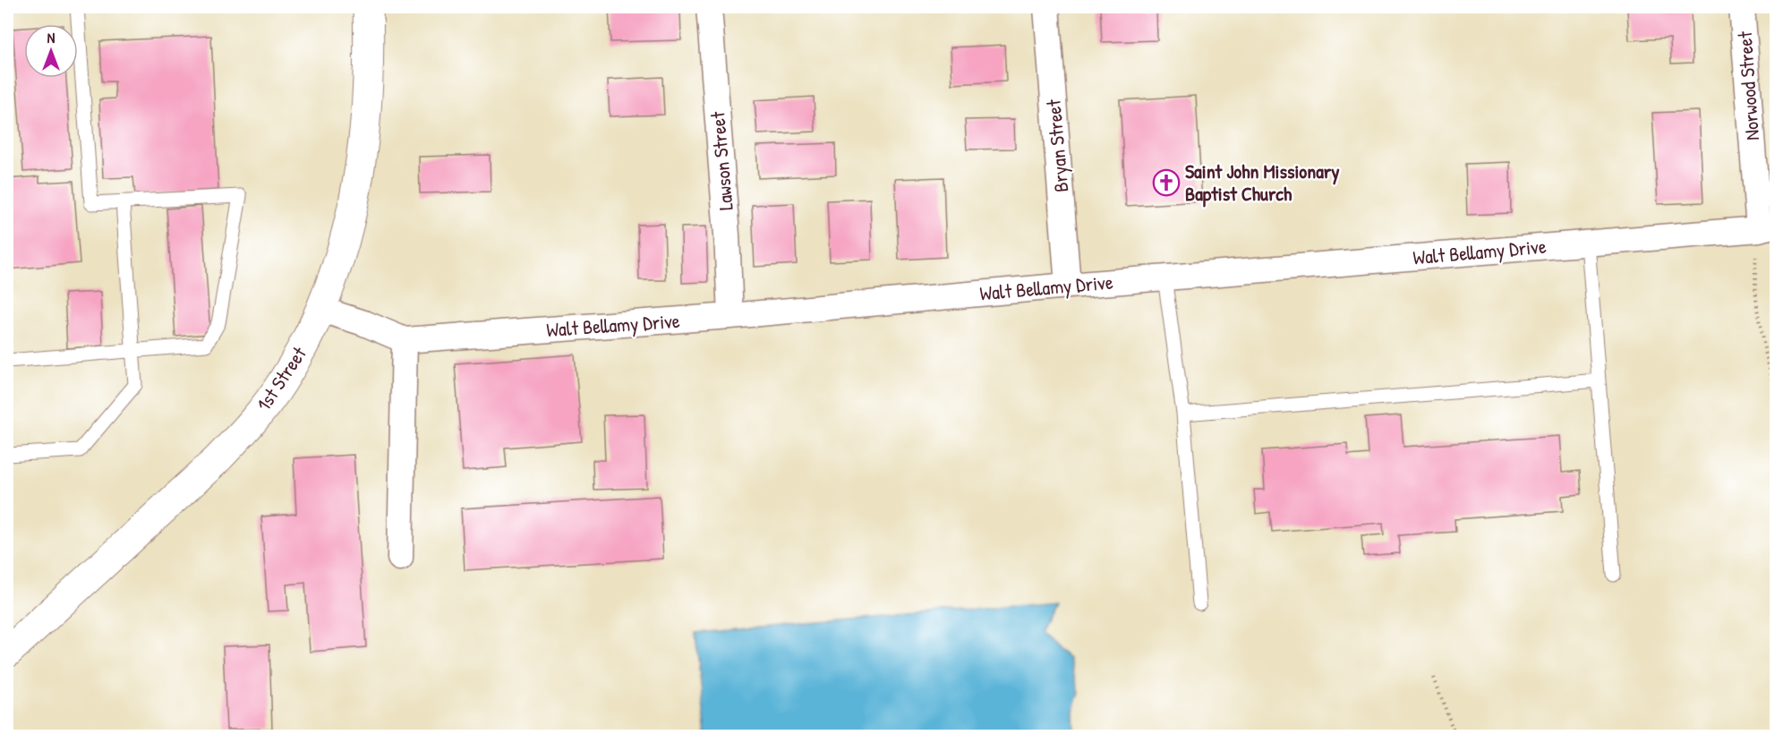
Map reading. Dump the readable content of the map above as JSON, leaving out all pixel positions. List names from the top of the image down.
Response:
{
  "streets": {
    "main road": ["1st Street"],
    "street": [
      "Norwood Street",
      "Bryan Street",
      "Lawson Street",
      "Walt Bellamy Drive"
    ]
  },
  "crossings": [
    ["Norwood Street", "Walt Bellamy Drive"],
    ["Bryan Street", "Walt Bellamy Drive"],
    ["Lawson Street", "Walt Bellamy Drive"],
    ["Walt Bellamy Drive", "1st Street"]
  ],
  "places": {
    "church": ["Saint John Missionary Baptist Church"]
  },
  "north": "top"
}
